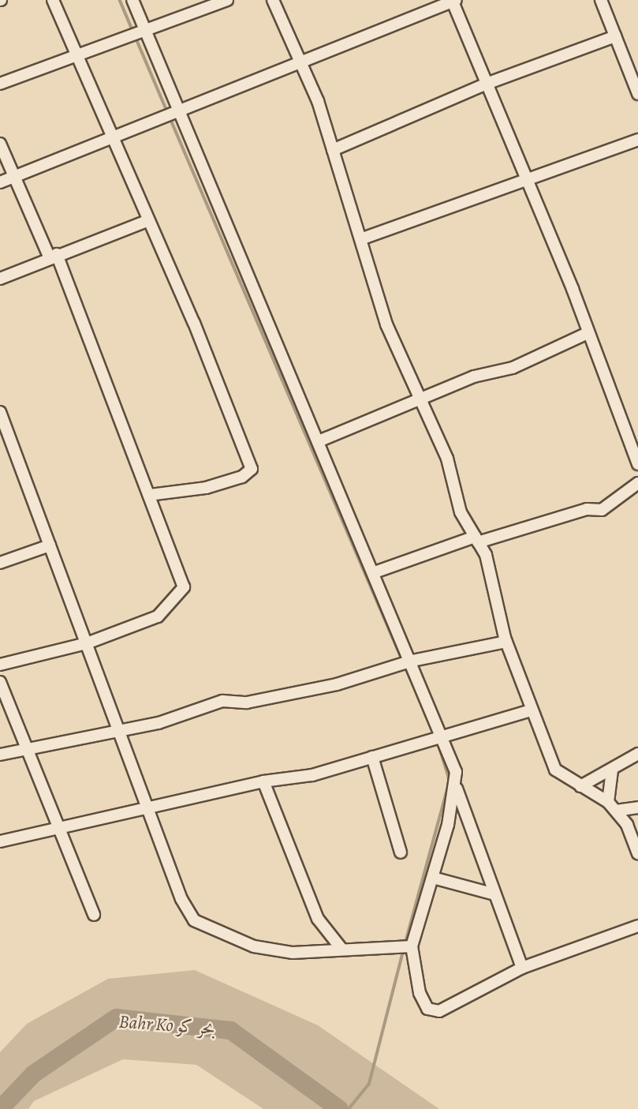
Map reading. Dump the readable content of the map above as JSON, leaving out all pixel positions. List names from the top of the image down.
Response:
{
  "water": ["Bahr Ko بحر كو"]
}
